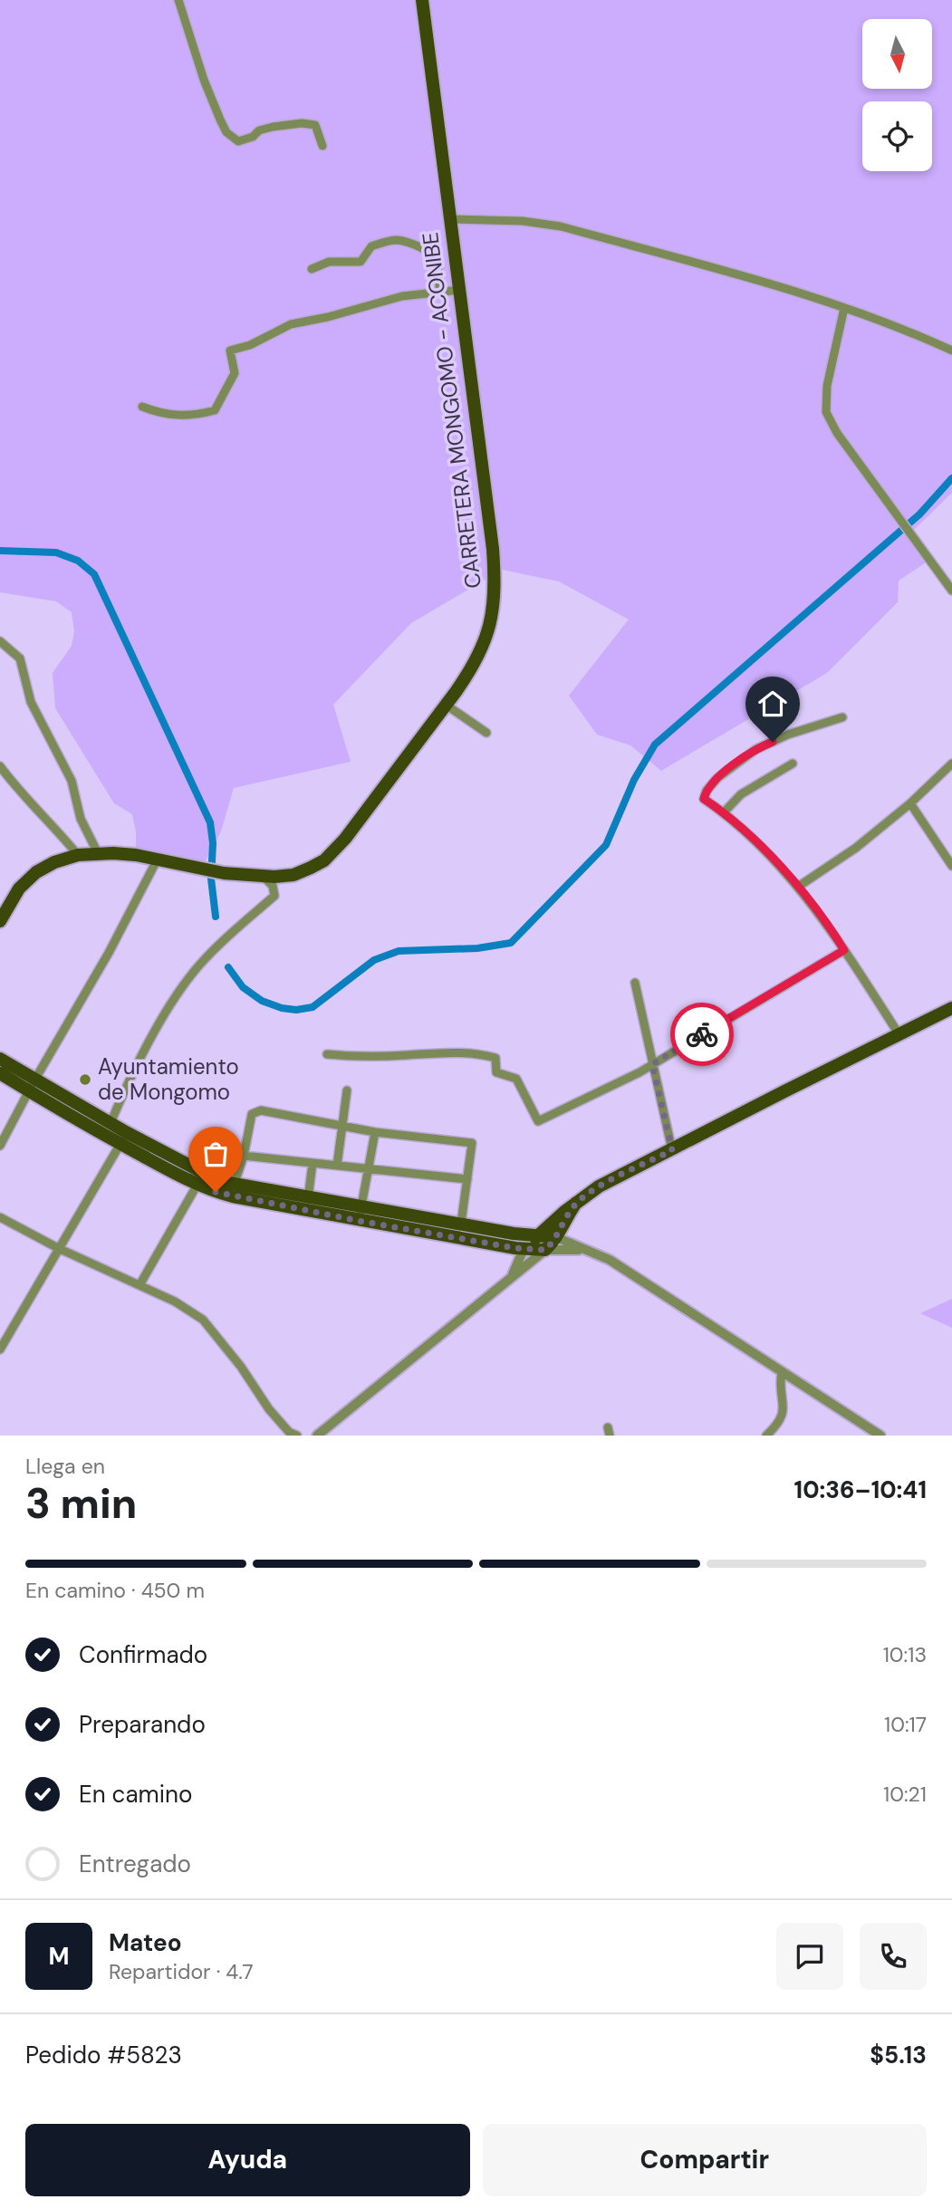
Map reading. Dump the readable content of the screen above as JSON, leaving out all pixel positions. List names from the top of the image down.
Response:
{
  "streets": {
    "main road": ["CARRETERA MONGOMO - ACONIBE"]
  },
  "places": ["Ayuntamiento de Mongomo"],
  "north": "bottom",
  "page": {
    "heading": ["3 min", "Llega en", "10:36–10:41"],
    "panel": [
      "Mateo",
      "Repartidor · 4.7",
      "Pedido #5823",
      "$5.13"
    ],
    "bar": "En camino · 450 m",
    "list": [
      ["Confirmado", "10:13"],
      ["Preparando", "10:17"],
      ["En camino", "10:21"],
      "Entregado"
    ],
    "round": "M",
    "buttons": ["Ayuda", "Compartir"]
  }
}
